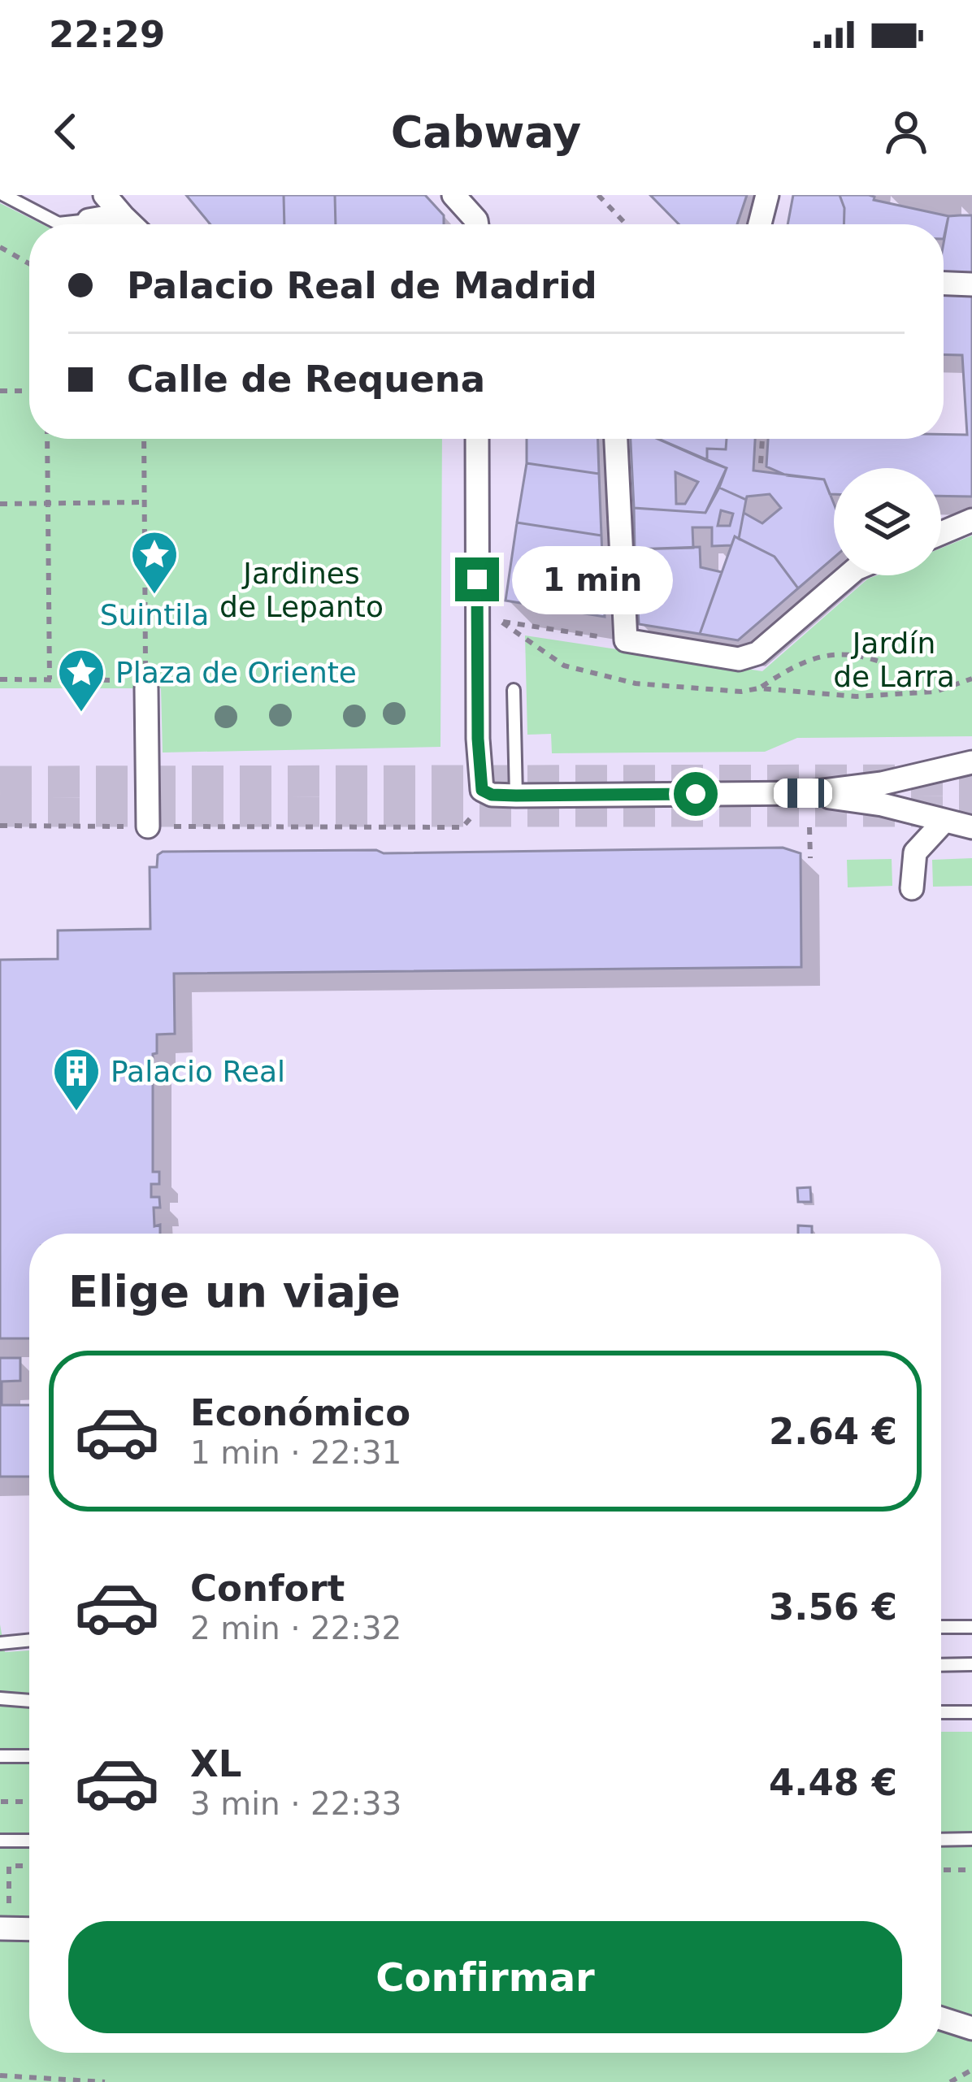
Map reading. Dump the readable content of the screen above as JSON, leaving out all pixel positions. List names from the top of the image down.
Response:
{
  "parks": ["Jardines de Lepanto", "Jardín de Larra"],
  "places": {
    "place": ["Suintila", "Plaza de Oriente"],
    "building": ["Palacio Real"]
  },
  "page": {
    "status": "22:29",
    "header": "Cabway",
    "banner": ["Palacio Real de Madrid", "Calle de Requena"],
    "bubble": "1 min",
    "heading": "Elige un viaje",
    "list": [
      {
        "name": "Económico",
        "note": "1 min · 22:31",
        "value": "2.64 €"
      },
      {
        "name": "Confort",
        "note": "2 min · 22:32",
        "value": "3.56 €"
      },
      {
        "name": "XL",
        "note": "3 min · 22:33",
        "value": "4.48 €"
      }
    ],
    "buttons": "Confirmar"
  }
}
